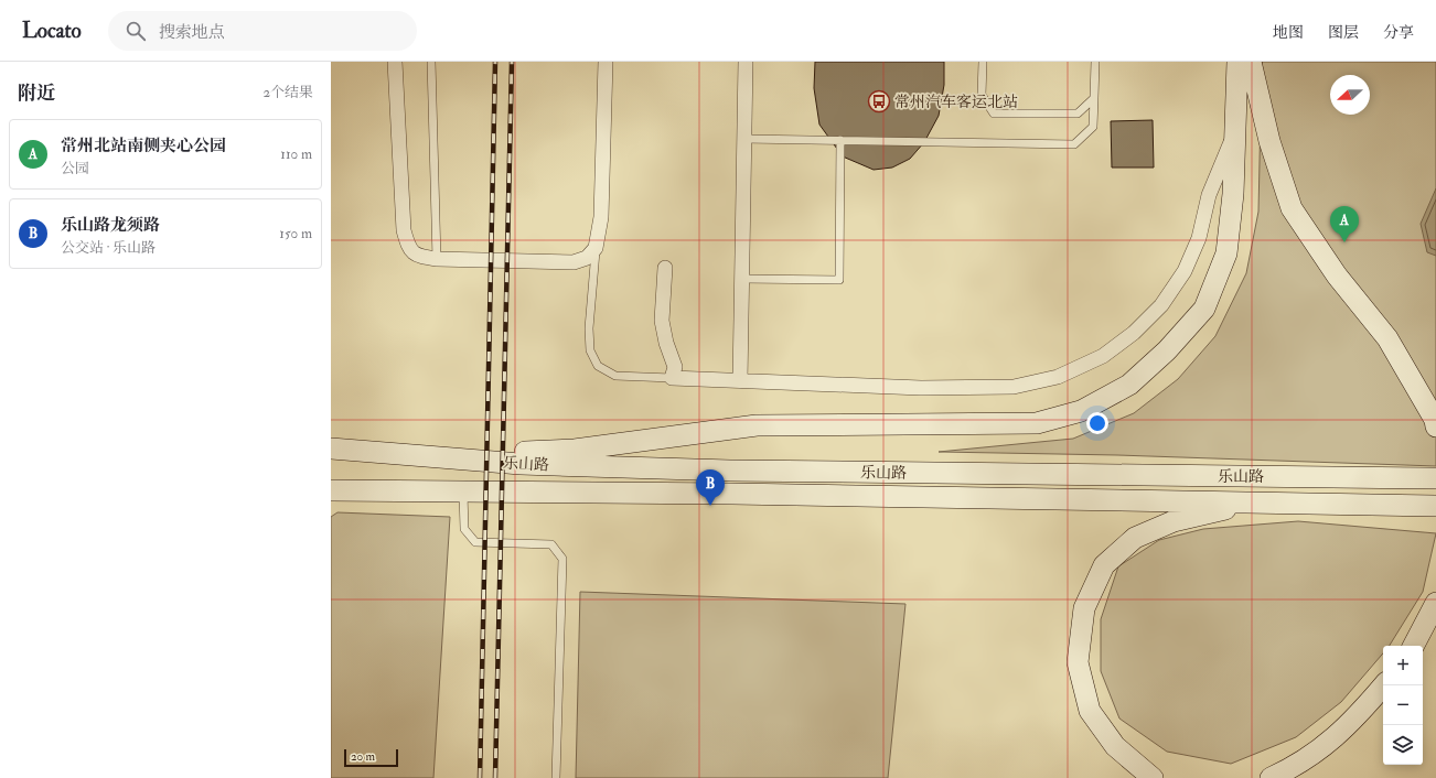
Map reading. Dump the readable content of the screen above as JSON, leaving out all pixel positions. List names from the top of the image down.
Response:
{
  "streets": {
    "main road": ["乐山路"]
  },
  "places": {
    "bus stop": ["常州汽车客运北站"]
  },
  "scale_bar": "20 m",
  "north": "left",
  "page": {
    "header": "Locato",
    "search": "搜索地点",
    "nav": ["地图", "图层", "分享"],
    "heading": ["附近", "2个结果"],
    "list": [
      {
        "mark": "A",
        "name": "常州北站南侧夹心公园",
        "note": "公园",
        "value": "110 m"
      },
      {
        "mark": "B",
        "name": "乐山路龙须路",
        "note": "公交站 · 乐山路",
        "value": "150 m"
      }
    ],
    "pins": ["A", "B"],
    "map_buttons": ["+", "−"],
    "scale": "20 m"
  }
}
